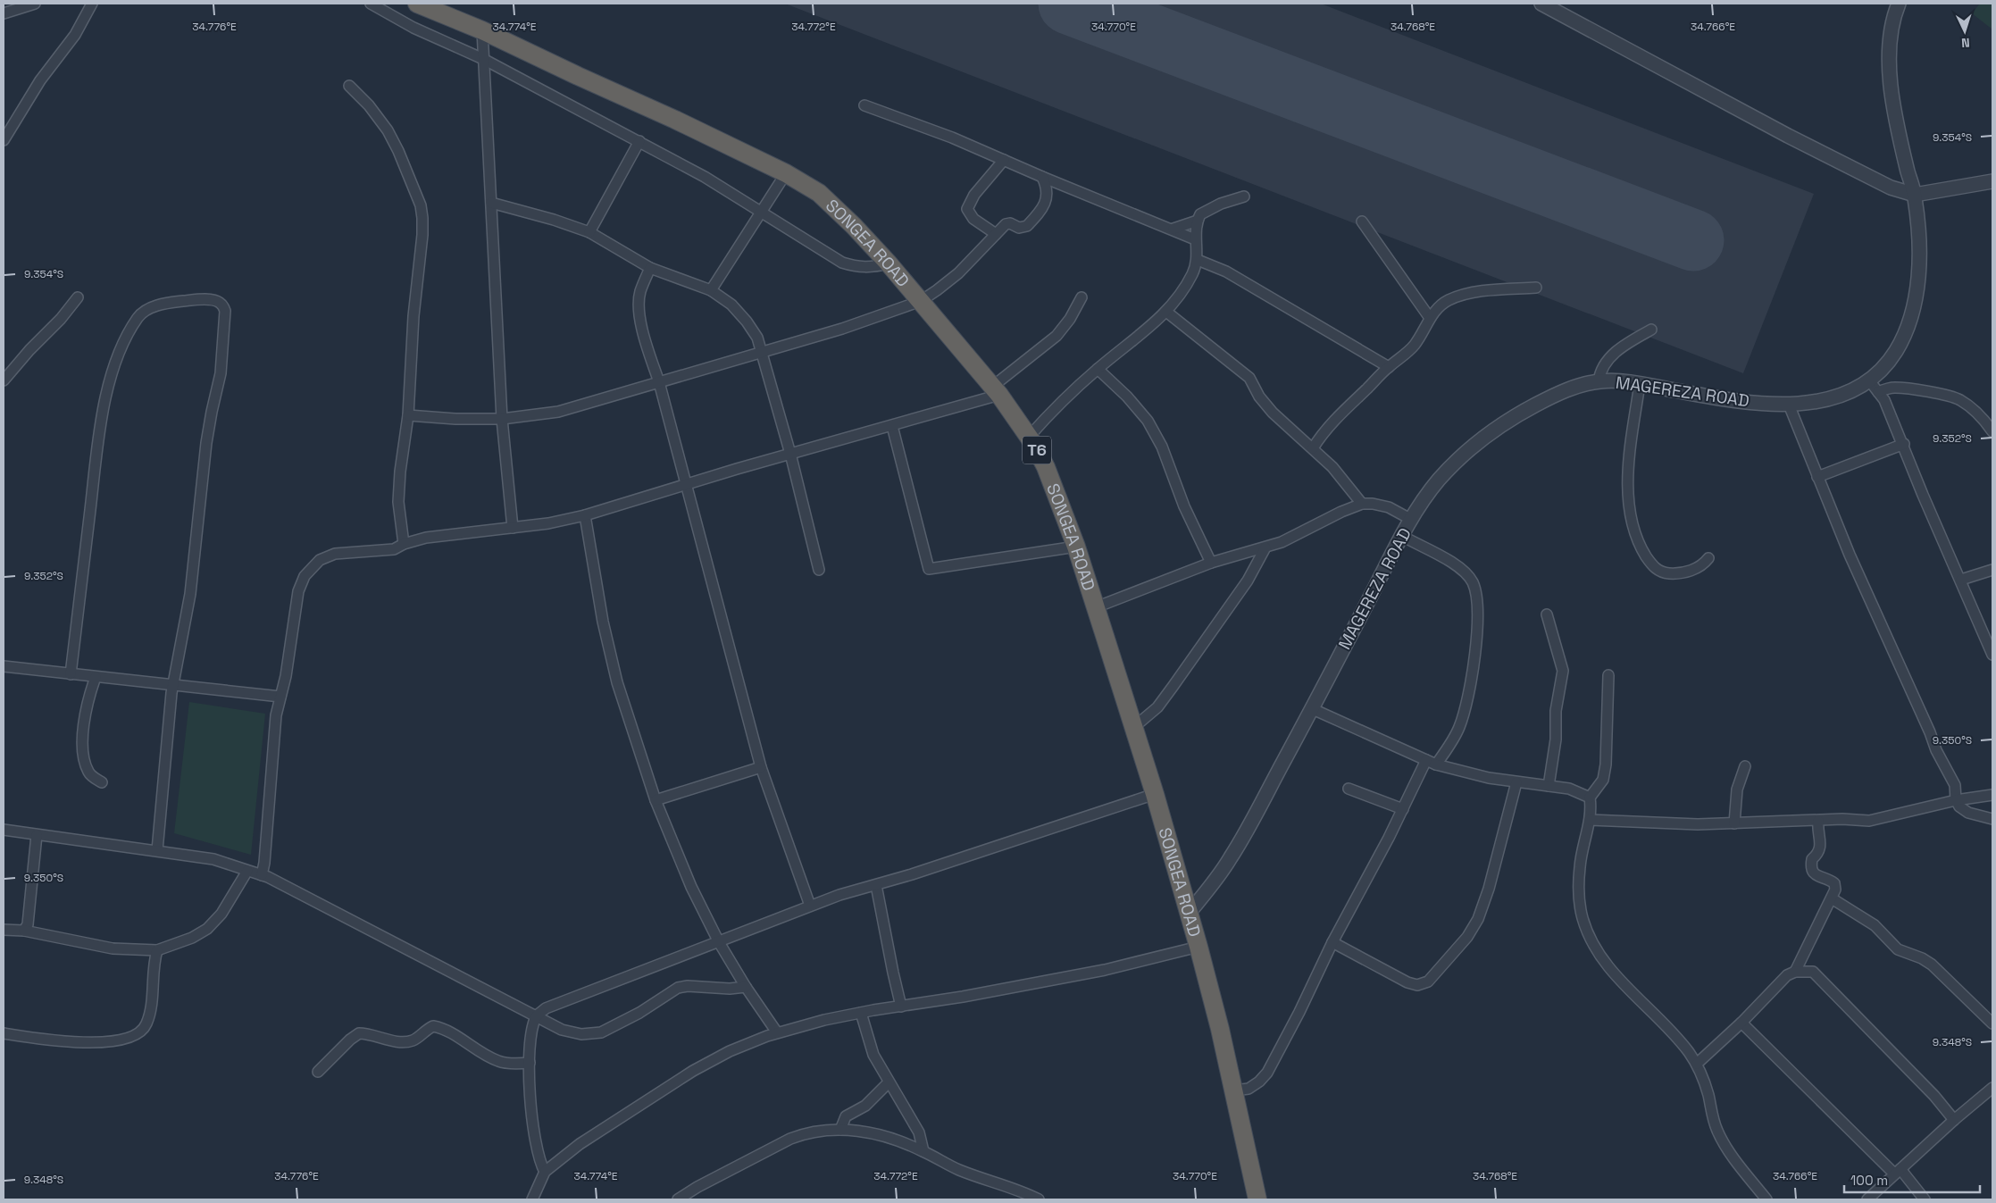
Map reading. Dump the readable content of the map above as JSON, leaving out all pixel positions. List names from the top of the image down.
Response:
{
  "streets": {
    "highway": ["SONGEA ROAD", "T6"],
    "street": ["MAGEREZA ROAD"]
  },
  "crossings": [
    ["SONGEA ROAD", "MAGEREZA ROAD"]
  ],
  "scale_bar": "100 m",
  "north": "bottom",
  "coordinates": [
    "34.776°E",
    "34.774°E",
    "34.772°E",
    "34.770°E",
    "34.768°E",
    "34.766°E",
    "9.354°S",
    "9.352°S",
    "9.350°S",
    "9.348°S"
  ]
}
